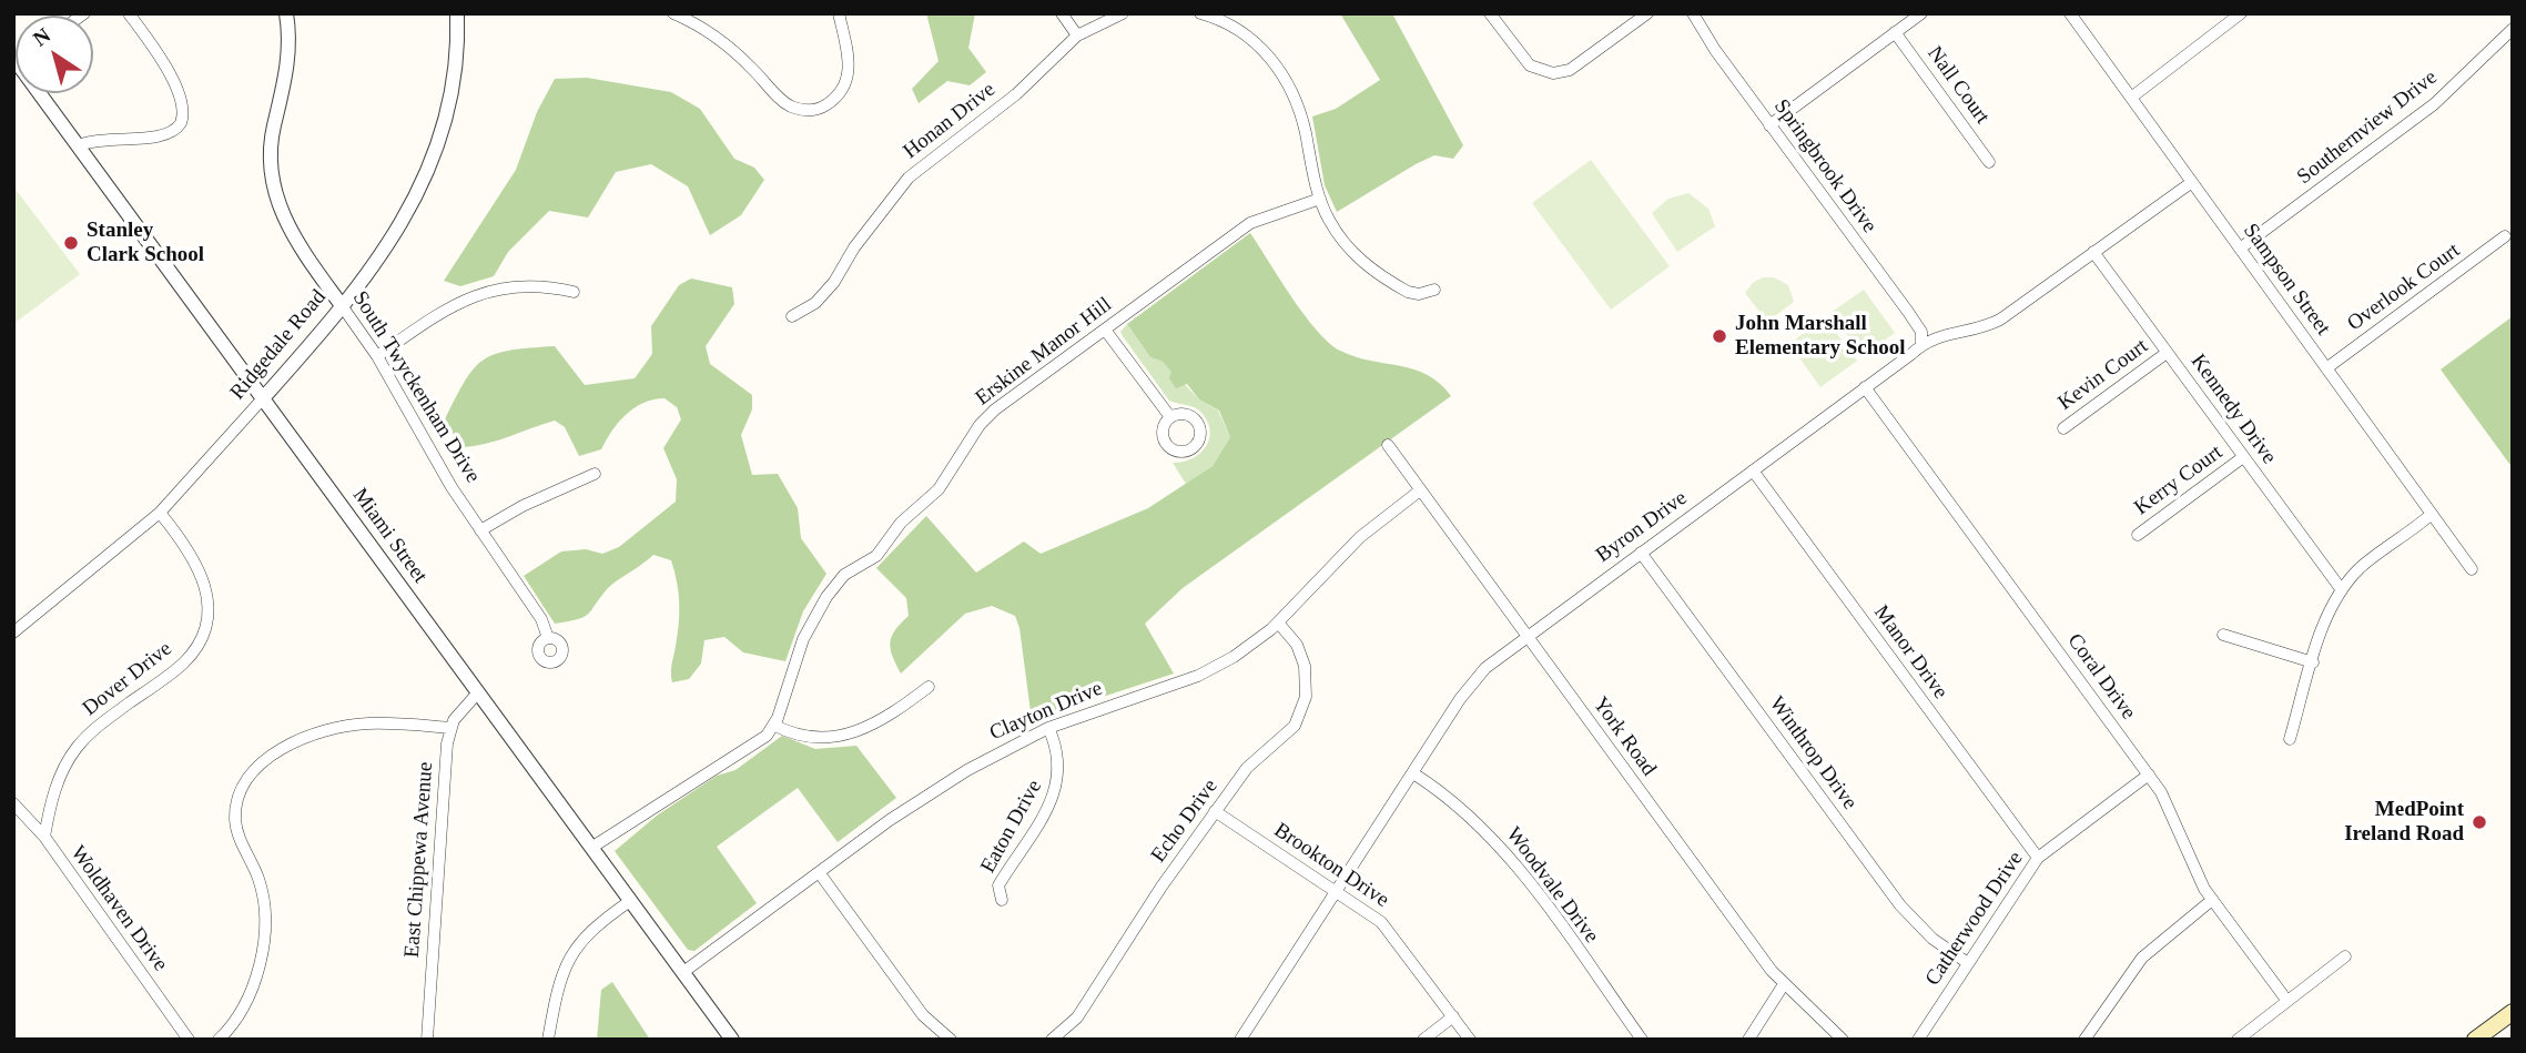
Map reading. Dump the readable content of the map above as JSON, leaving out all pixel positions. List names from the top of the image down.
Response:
{
  "streets": {
    "street": [
      "Nall Court",
      "Honan Drive",
      "Southernview Drive",
      "Springbrook Drive",
      "Sampson Street",
      "Overlook Court",
      "Ridgedale Road",
      "Erskine Manor Hill",
      "Kevin Court",
      "South Twyckenham Drive",
      "Kennedy Drive",
      "Kerry Court",
      "Byron Drive",
      "Miami Street",
      "Manor Drive",
      "Coral Drive",
      "Dover Drive",
      "Clayton Drive",
      "York Road",
      "Winthrop Drive",
      "Echo Drive",
      "Eaton Drive",
      "East Chippewa Avenue",
      "Brookton Drive",
      "Woodvale Drive",
      "Woldhaven Drive",
      "Catherwood Drive"
    ]
  },
  "crossings": [
    ["Southernview Drive", "Sampson Street"],
    ["Springbrook Drive", "Byron Drive"],
    ["Sampson Street", "Overlook Court"],
    ["Sampson Street", "Byron Drive"],
    ["Ridgedale Road", "South Twyckenham Drive"],
    ["Ridgedale Road", "Miami Street"],
    ["Ridgedale Road", "Dover Drive"],
    ["Erskine Manor Hill", "Miami Street"],
    ["Kevin Court", "Kennedy Drive"],
    ["Kennedy Drive", "Kerry Court"],
    ["Kennedy Drive", "Byron Drive"],
    ["Byron Drive", "Manor Drive"],
    ["Byron Drive", "Coral Drive"],
    ["Byron Drive", "York Road"],
    ["Byron Drive", "Winthrop Drive"],
    ["Byron Drive", "Brookton Drive"],
    ["Byron Drive", "Woodvale Drive"],
    ["Miami Street", "Clayton Drive"],
    ["Miami Street", "East Chippewa Avenue"],
    ["Manor Drive", "Catherwood Drive"],
    ["Coral Drive", "Catherwood Drive"],
    ["Dover Drive", "Woldhaven Drive"],
    ["Clayton Drive", "York Road"],
    ["Clayton Drive", "Echo Drive"],
    ["Clayton Drive", "Eaton Drive"],
    ["Winthrop Drive", "Catherwood Drive"],
    ["Echo Drive", "Brookton Drive"]
  ],
  "places": ["Stanley Clark School", "John Marshall Elementary School", "MedPoint Ireland Road"],
  "north": "top left"
}
